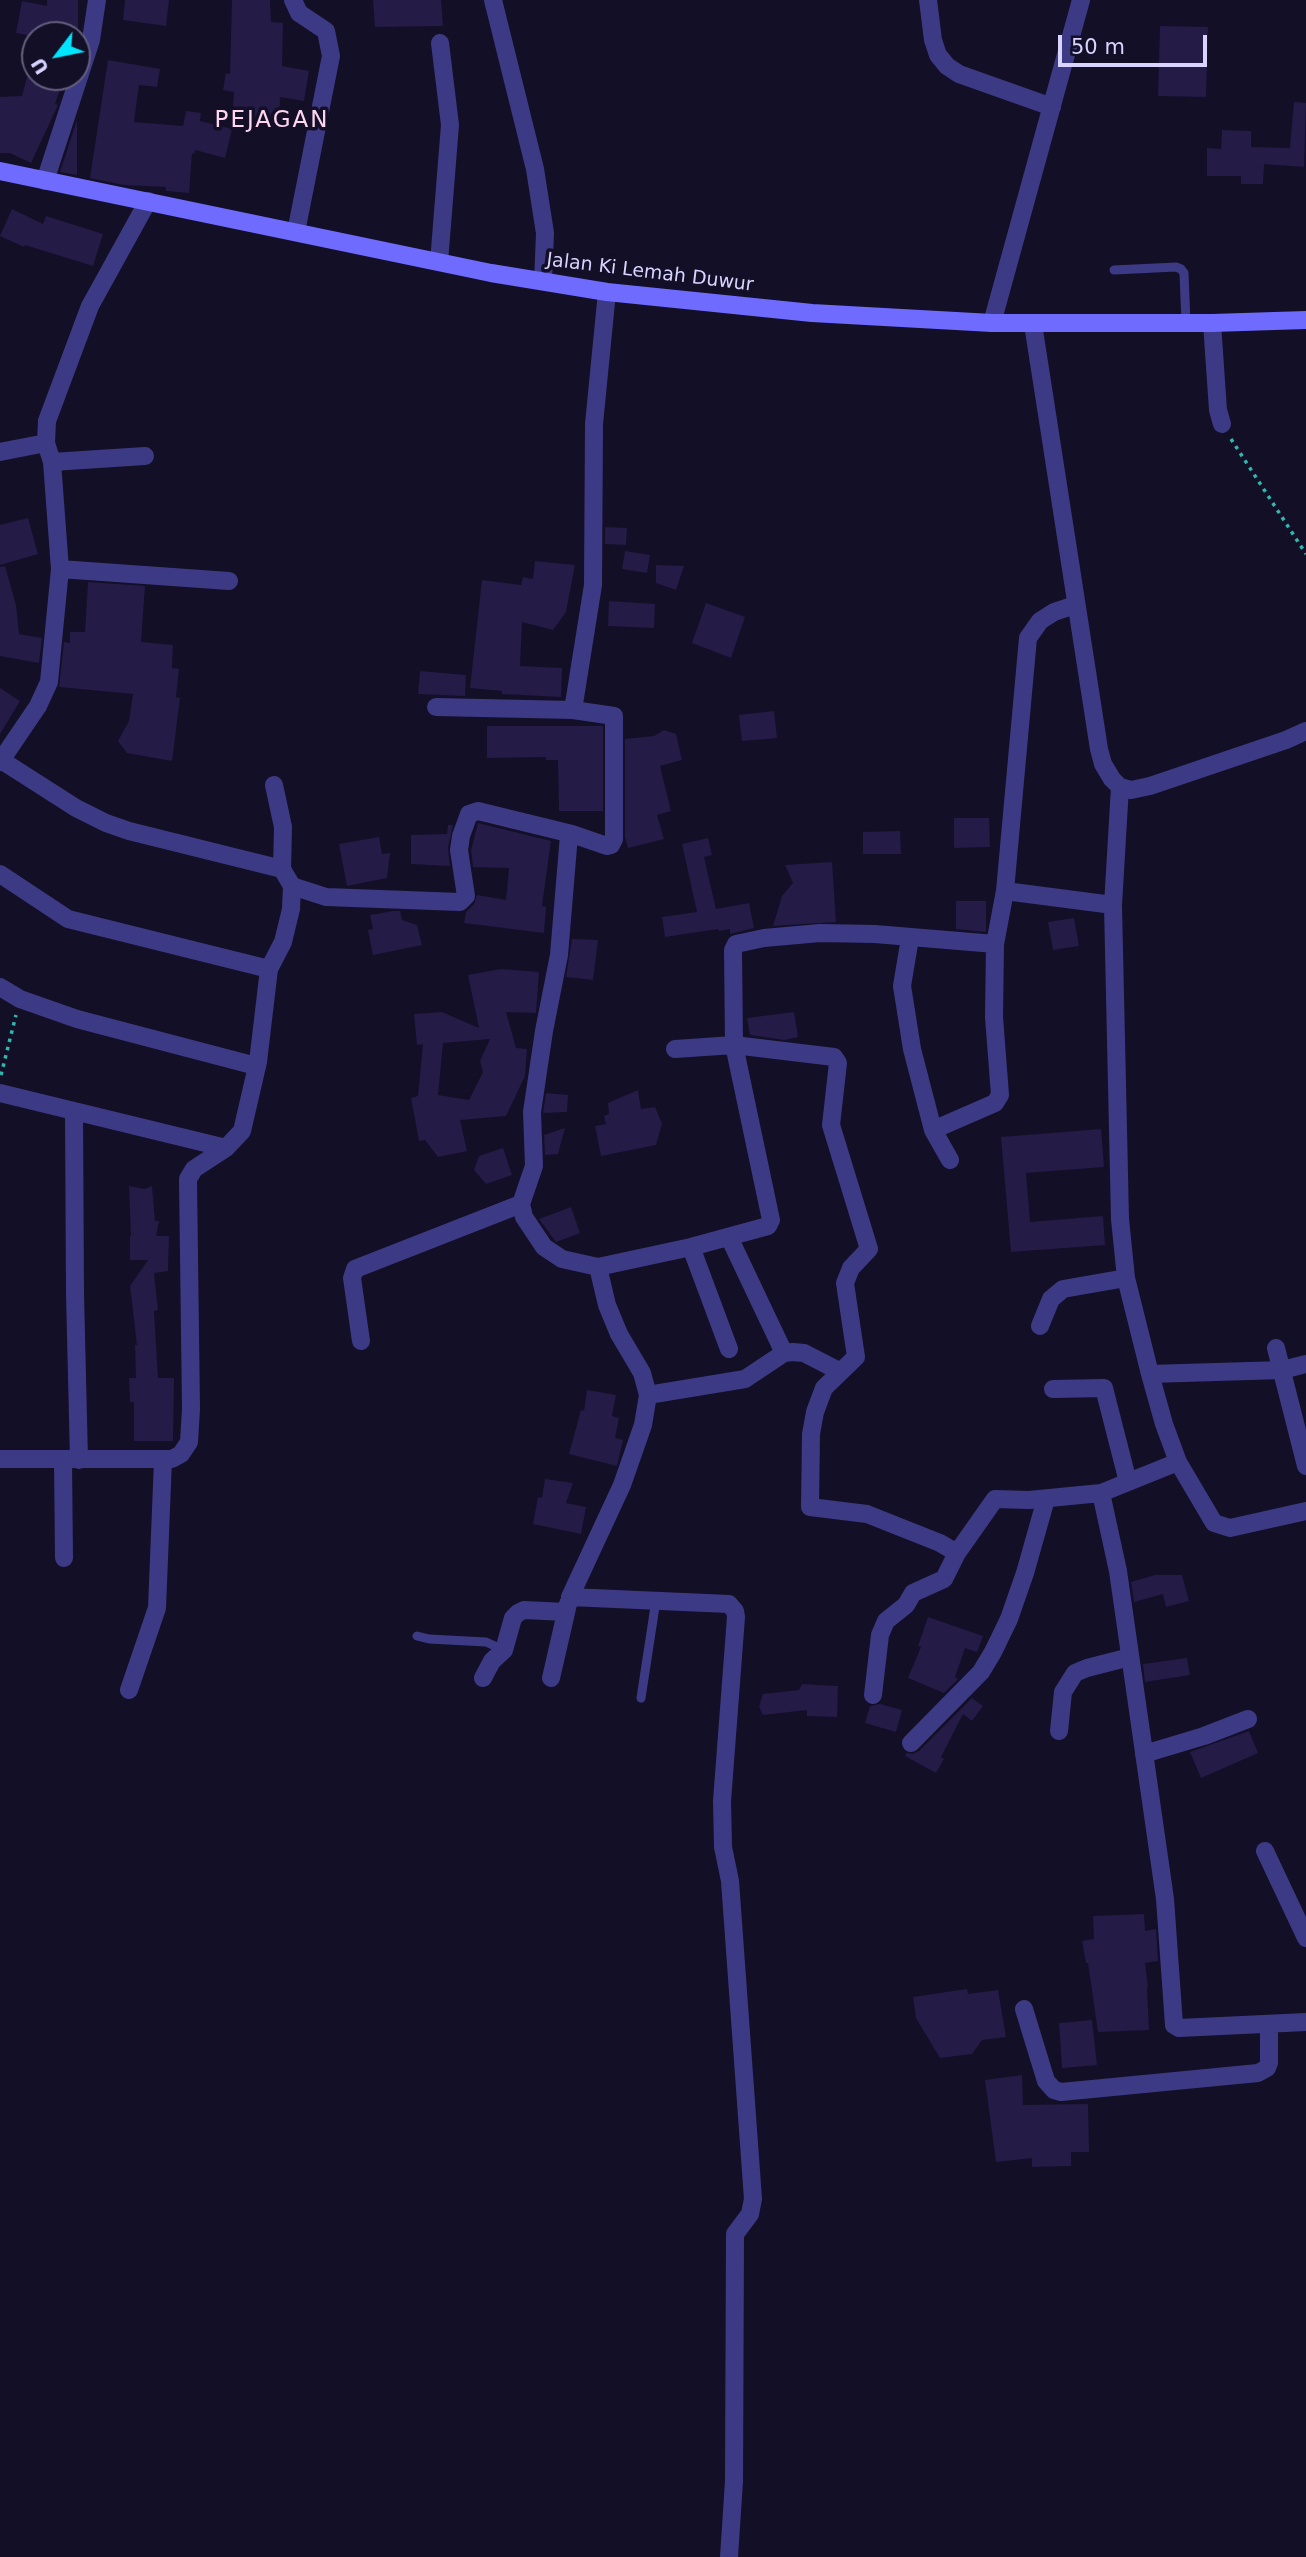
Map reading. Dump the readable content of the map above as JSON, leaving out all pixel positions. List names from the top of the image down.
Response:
{
  "streets": {
    "main road": ["Jalan Ki Lemah Duwur"]
  },
  "districts": ["PEJAGAN"],
  "scale_bar": "50 m",
  "north": "bottom left"
}
